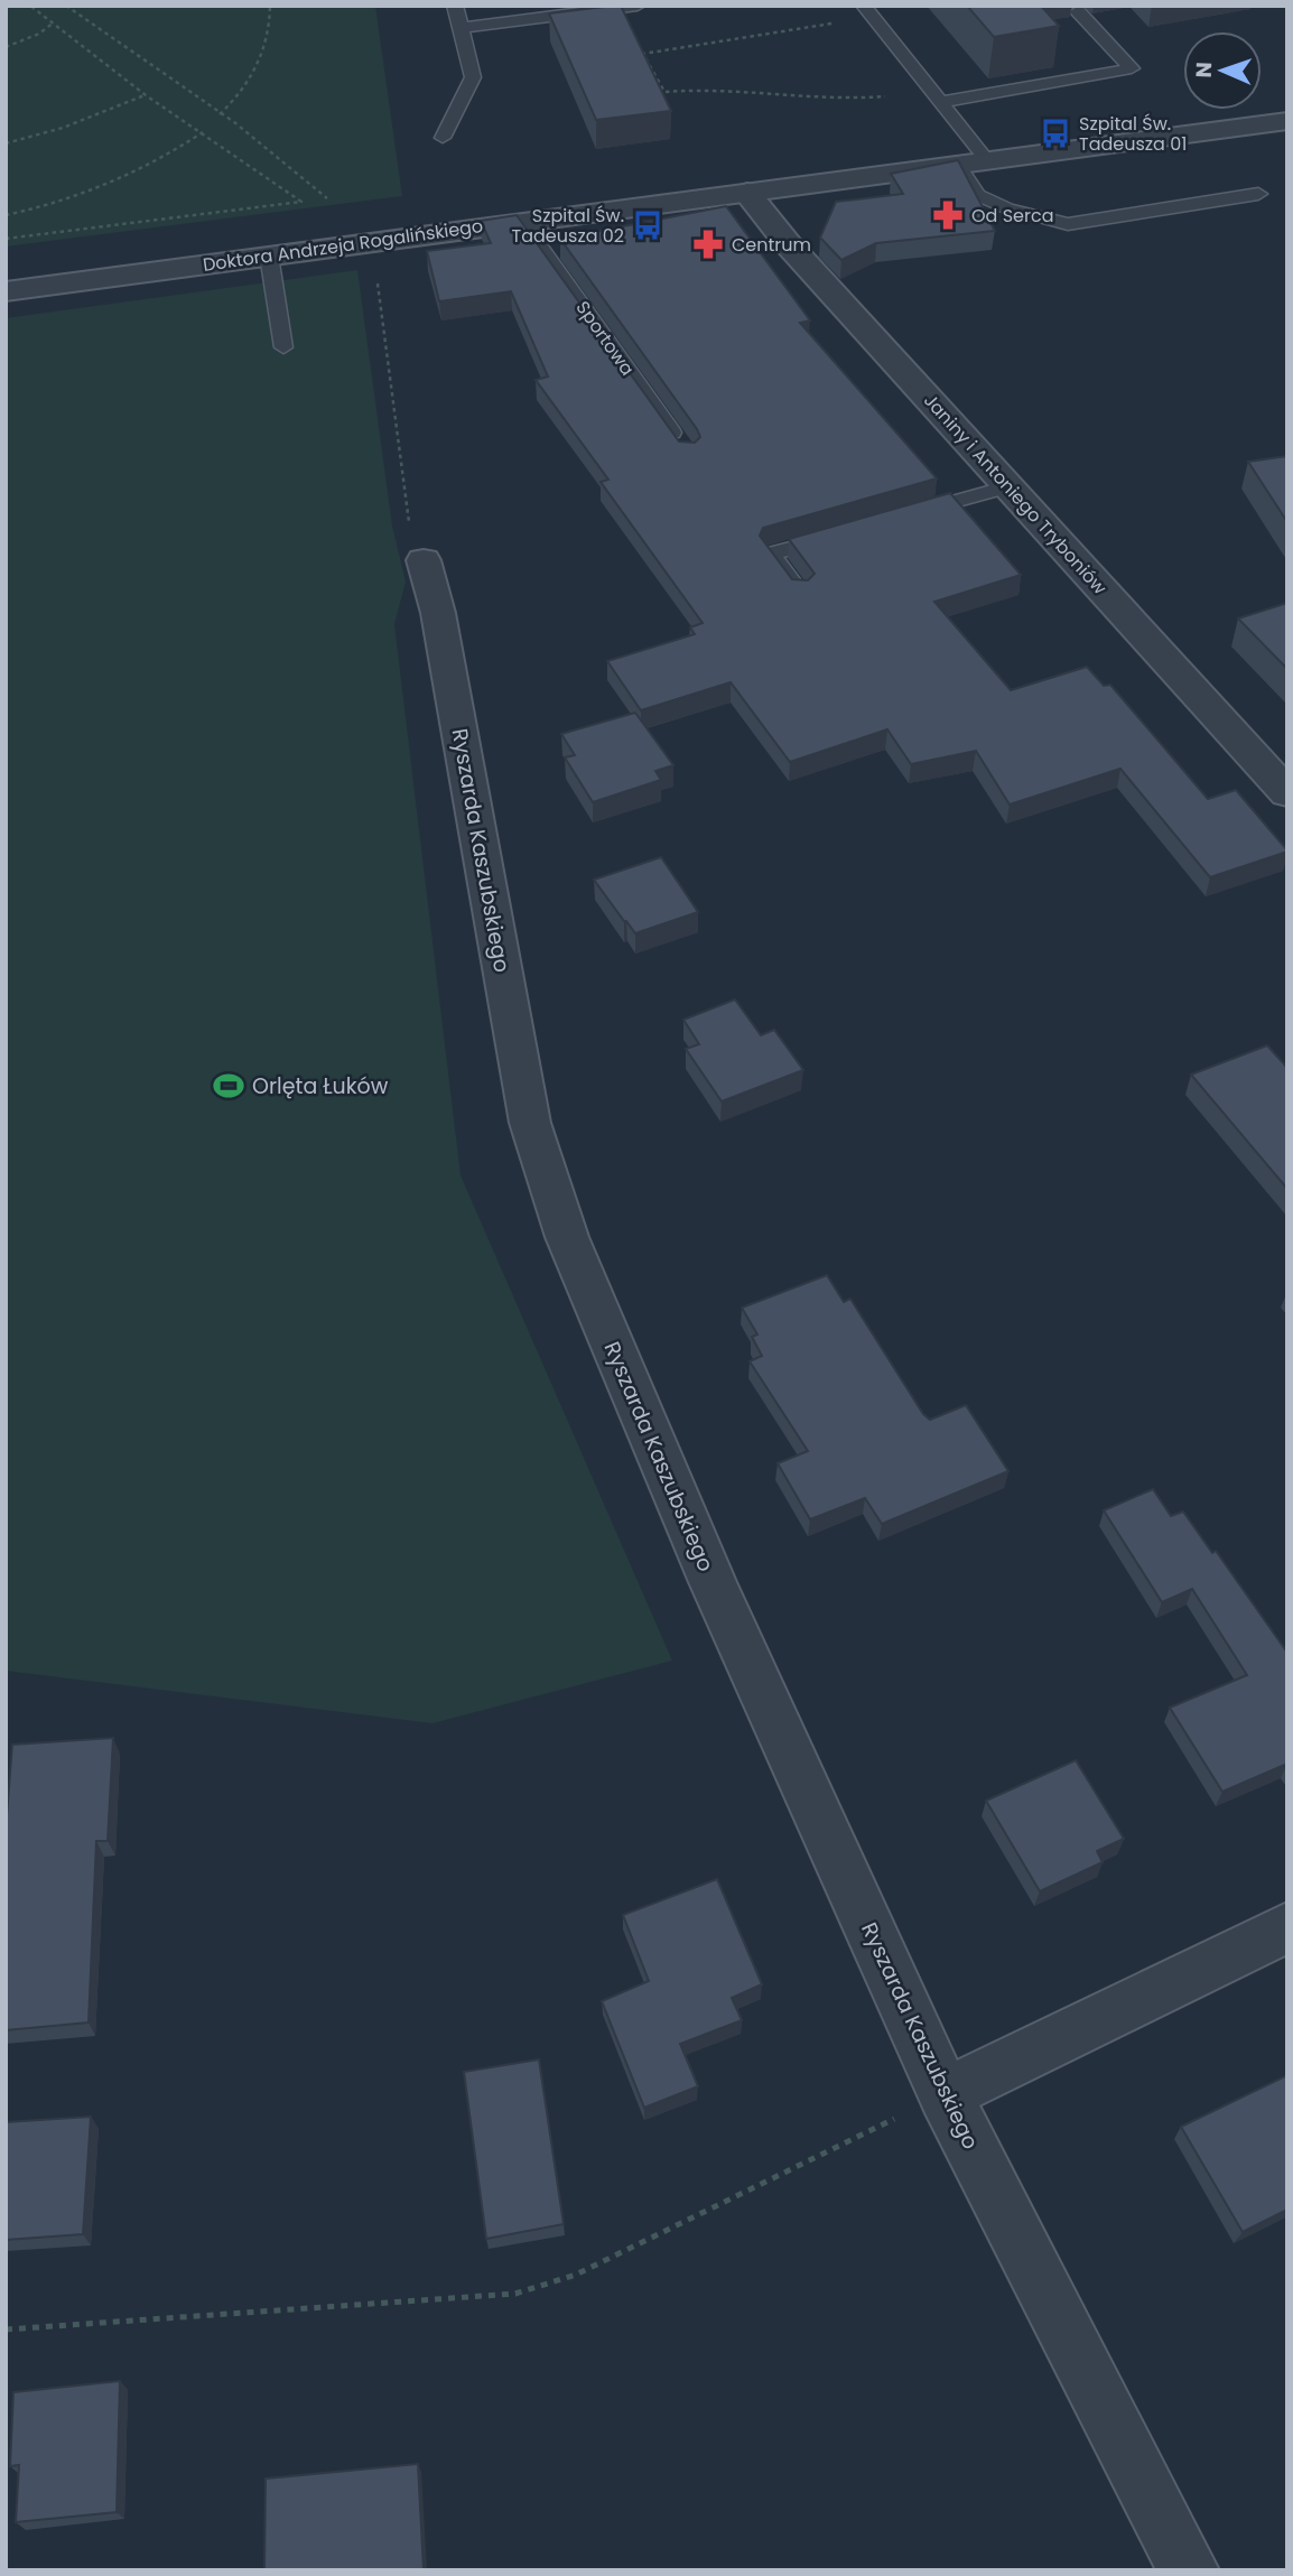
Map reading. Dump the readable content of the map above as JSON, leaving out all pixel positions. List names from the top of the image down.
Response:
{
  "streets": {
    "street": ["Doktora Andrzeja Rogalińskiego", "Janiny i Antoniego Tryboniów", "Ryszarda Kaszubskiego"],
    "lane": ["Sportowa"]
  },
  "crossings": [
    ["Doktora Andrzeja Rogalińskiego", "Sportowa"],
    ["Doktora Andrzeja Rogalińskiego", "Janiny i Antoniego Tryboniów"]
  ],
  "places": {
    "bus stop": ["Szpital Św. Tadeusza 01", "Szpital Św. Tadeusza 02"],
    "pharmacy": ["Od Serca", "Centrum"],
    "sports": ["Orlęta Łuków"]
  },
  "north": "left"
}
